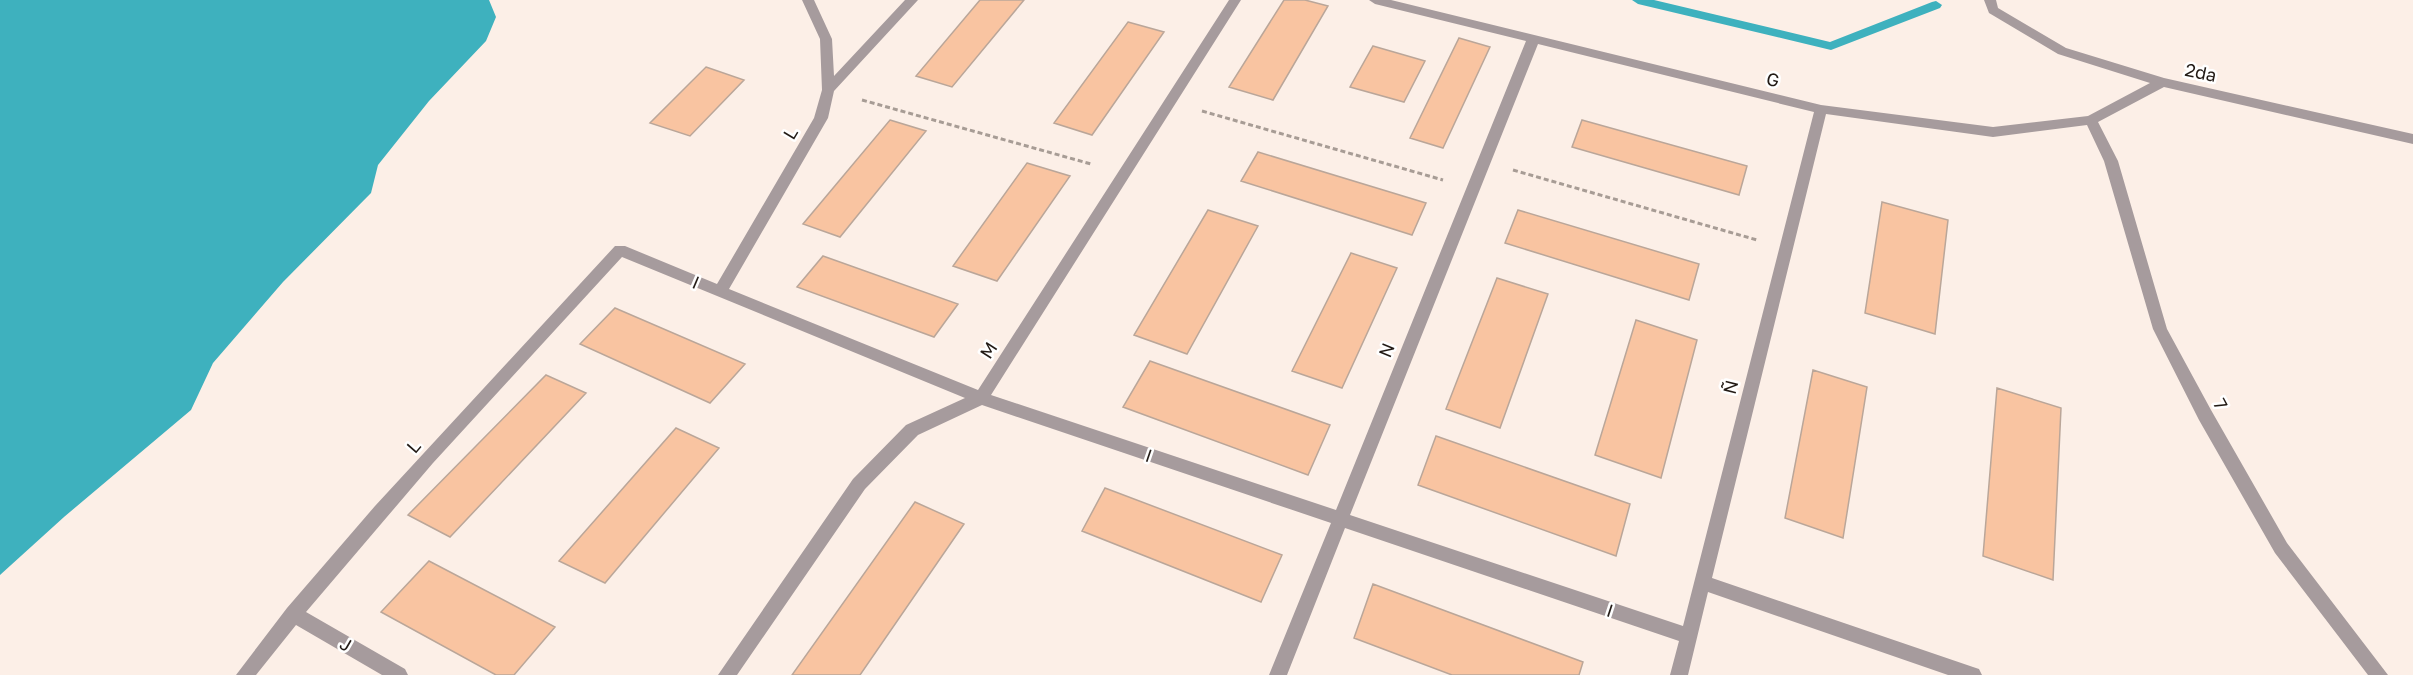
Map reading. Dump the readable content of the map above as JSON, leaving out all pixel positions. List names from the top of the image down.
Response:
{
  "streets": {
    "street": [
      "2da",
      "G",
      "L",
      "I",
      "M",
      "N",
      "Ñ",
      "7",
      "J"
    ]
  },
  "crossings": [
    ["2da", "G"],
    ["G", "N"],
    ["G", "Ñ"],
    ["G", "7"],
    ["L", "I"],
    ["L", "J"],
    ["I", "M"],
    ["I", "N"],
    ["I", "Ñ"]
  ]
}
